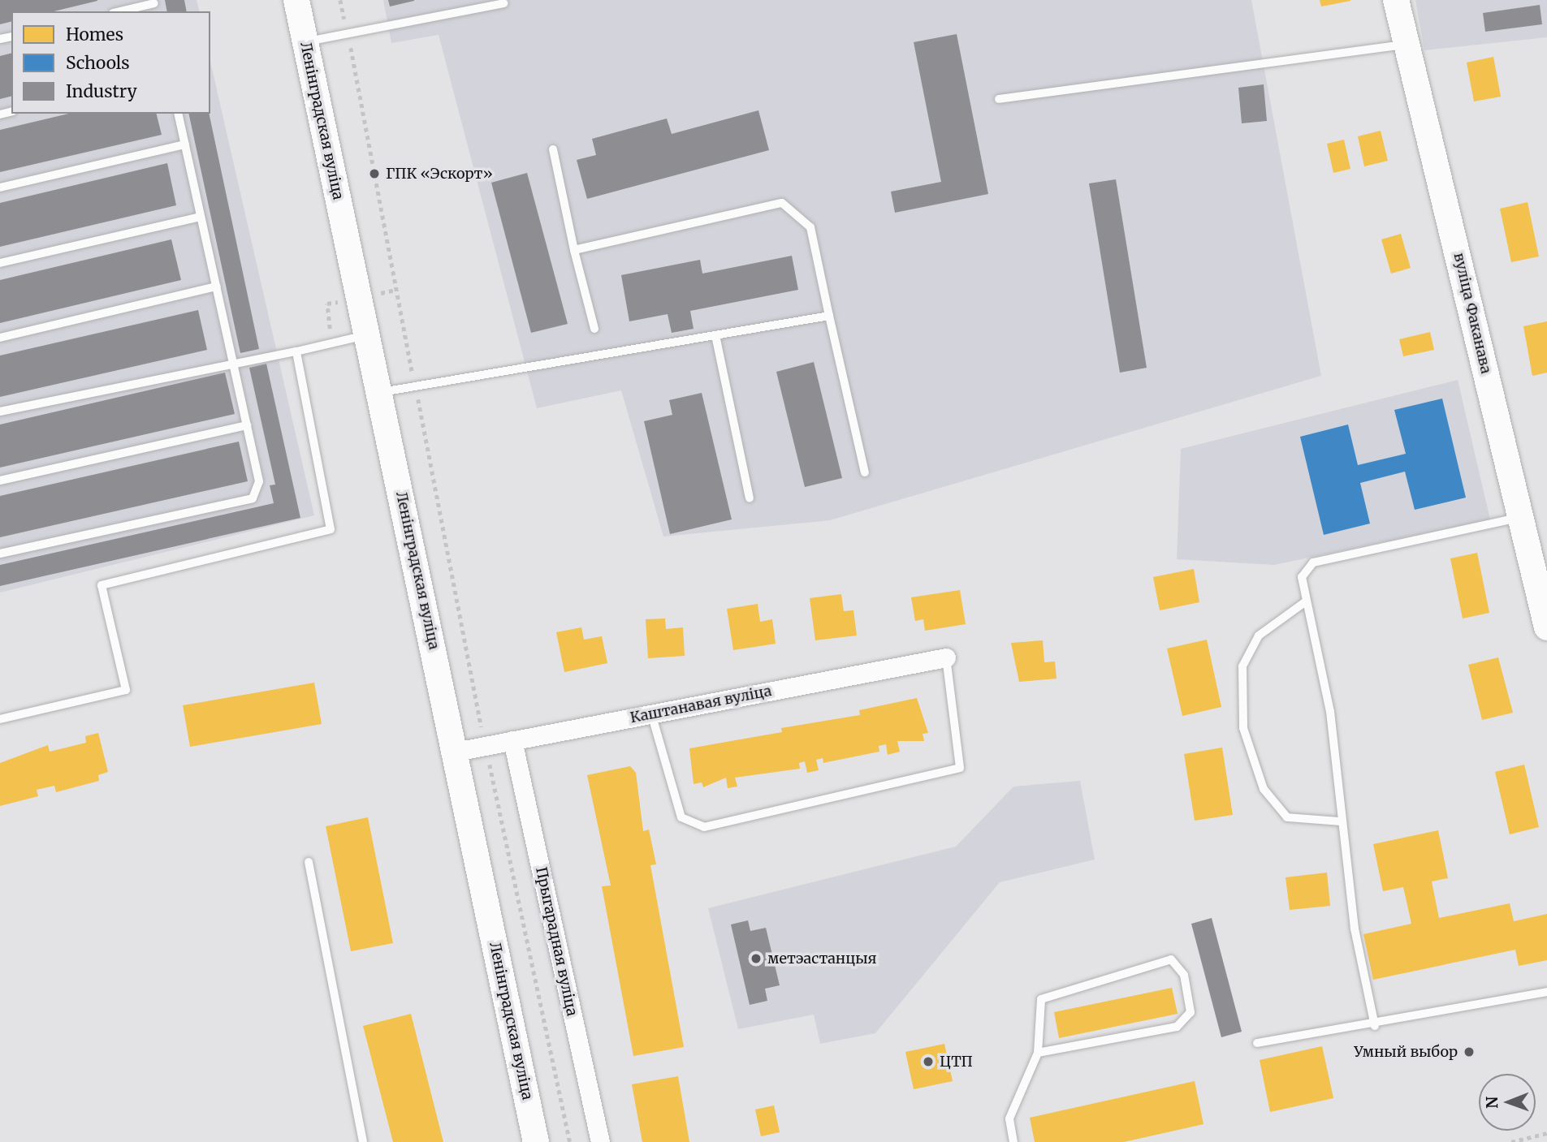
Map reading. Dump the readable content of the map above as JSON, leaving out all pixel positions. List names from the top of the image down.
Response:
{
  "streets": {
    "main road": ["Ленінградская вуліца", "вуліца Факанава"],
    "street": ["Каштанавая вуліца", "Прыгарадная вуліца"]
  },
  "crossings": [
    ["Ленінградская вуліца", "Каштанавая вуліца"],
    ["Каштанавая вуліца", "Прыгарадная вуліца"]
  ],
  "places": [
    "ГПК «Эскорт»",
    "метэастанцыя",
    "Умный выбор",
    "ЦТП"
  ],
  "legend": ["Homes", "Schools", "Industry"],
  "north": "left"
}
